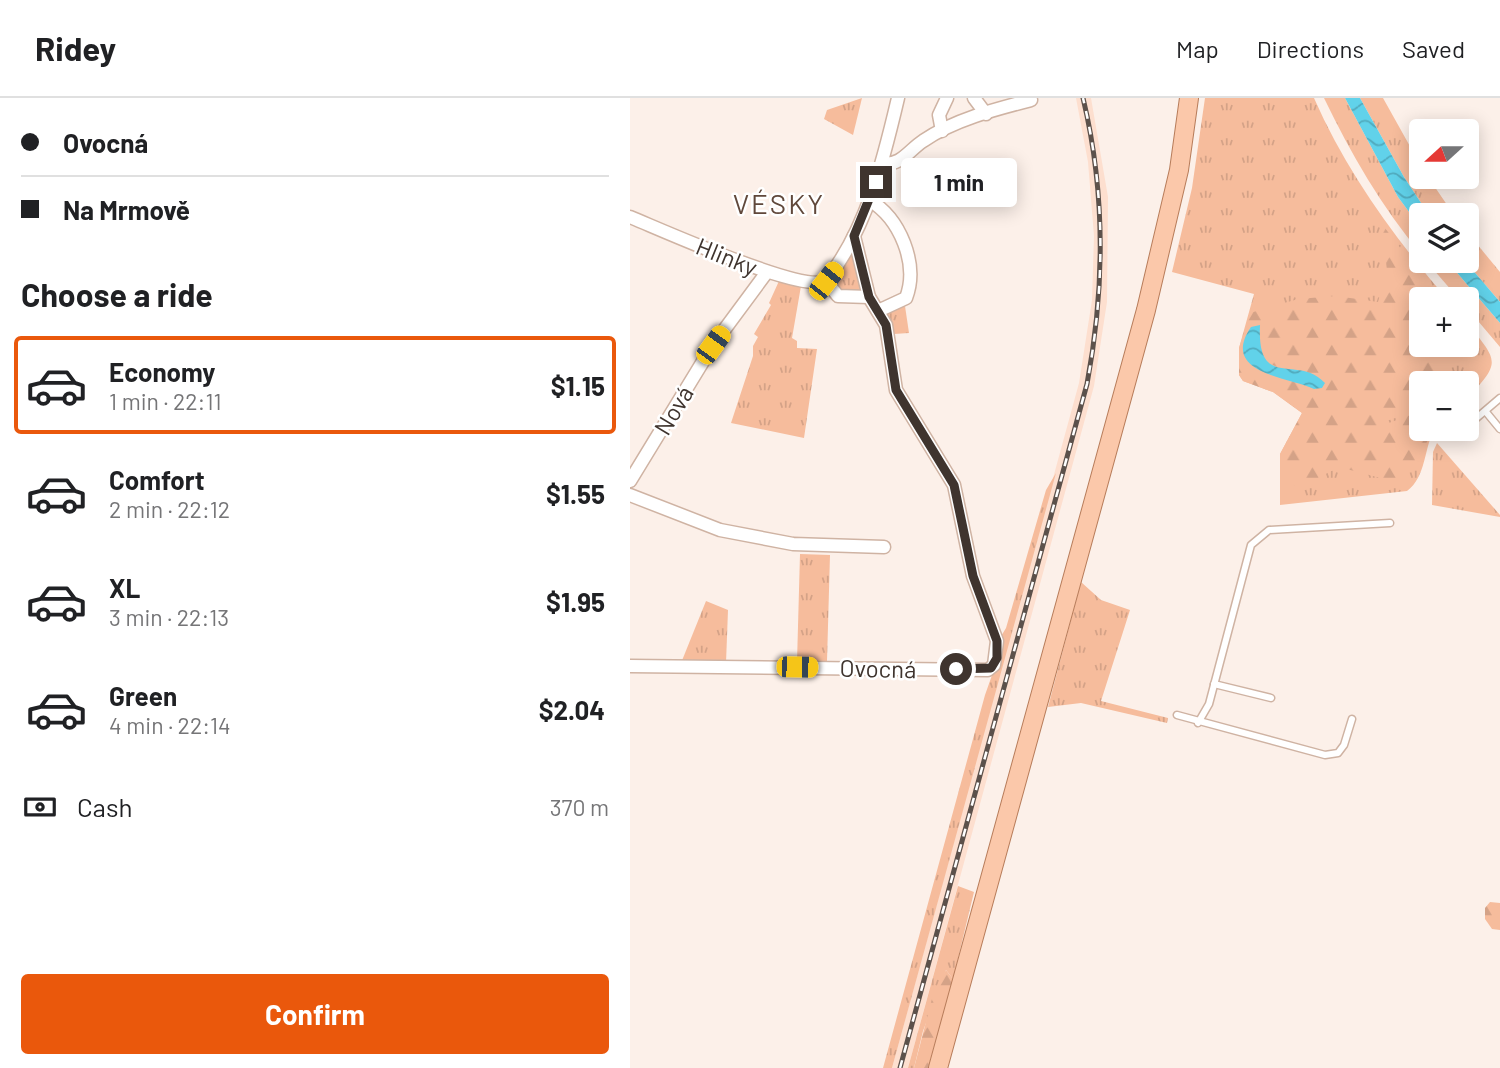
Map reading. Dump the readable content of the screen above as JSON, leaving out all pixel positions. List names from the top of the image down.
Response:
{
  "streets": {
    "street": ["Hlinky", "Nová", "Ovocná"]
  },
  "crossings": [
    ["Hlinky", "Nová"]
  ],
  "districts": ["VÉSKY"],
  "north": "left",
  "page": {
    "header": "Ridey",
    "nav": ["Map", "Directions", "Saved"],
    "banner": ["Ovocná", "Na Mrmově"],
    "map_buttons": ["+", "−"],
    "bubble": "1 min",
    "heading": "Choose a ride",
    "list": [
      {
        "name": "Economy",
        "note": "1 min · 22:11",
        "value": "$1.15"
      },
      {
        "name": "Comfort",
        "note": "2 min · 22:12",
        "value": "$1.55"
      },
      {
        "name": "XL",
        "note": "3 min · 22:13",
        "value": "$1.95"
      },
      {
        "name": "Green",
        "note": "4 min · 22:14",
        "value": "$2.04"
      }
    ],
    "pay": ["Cash", "370 m"],
    "buttons": "Confirm"
  }
}
